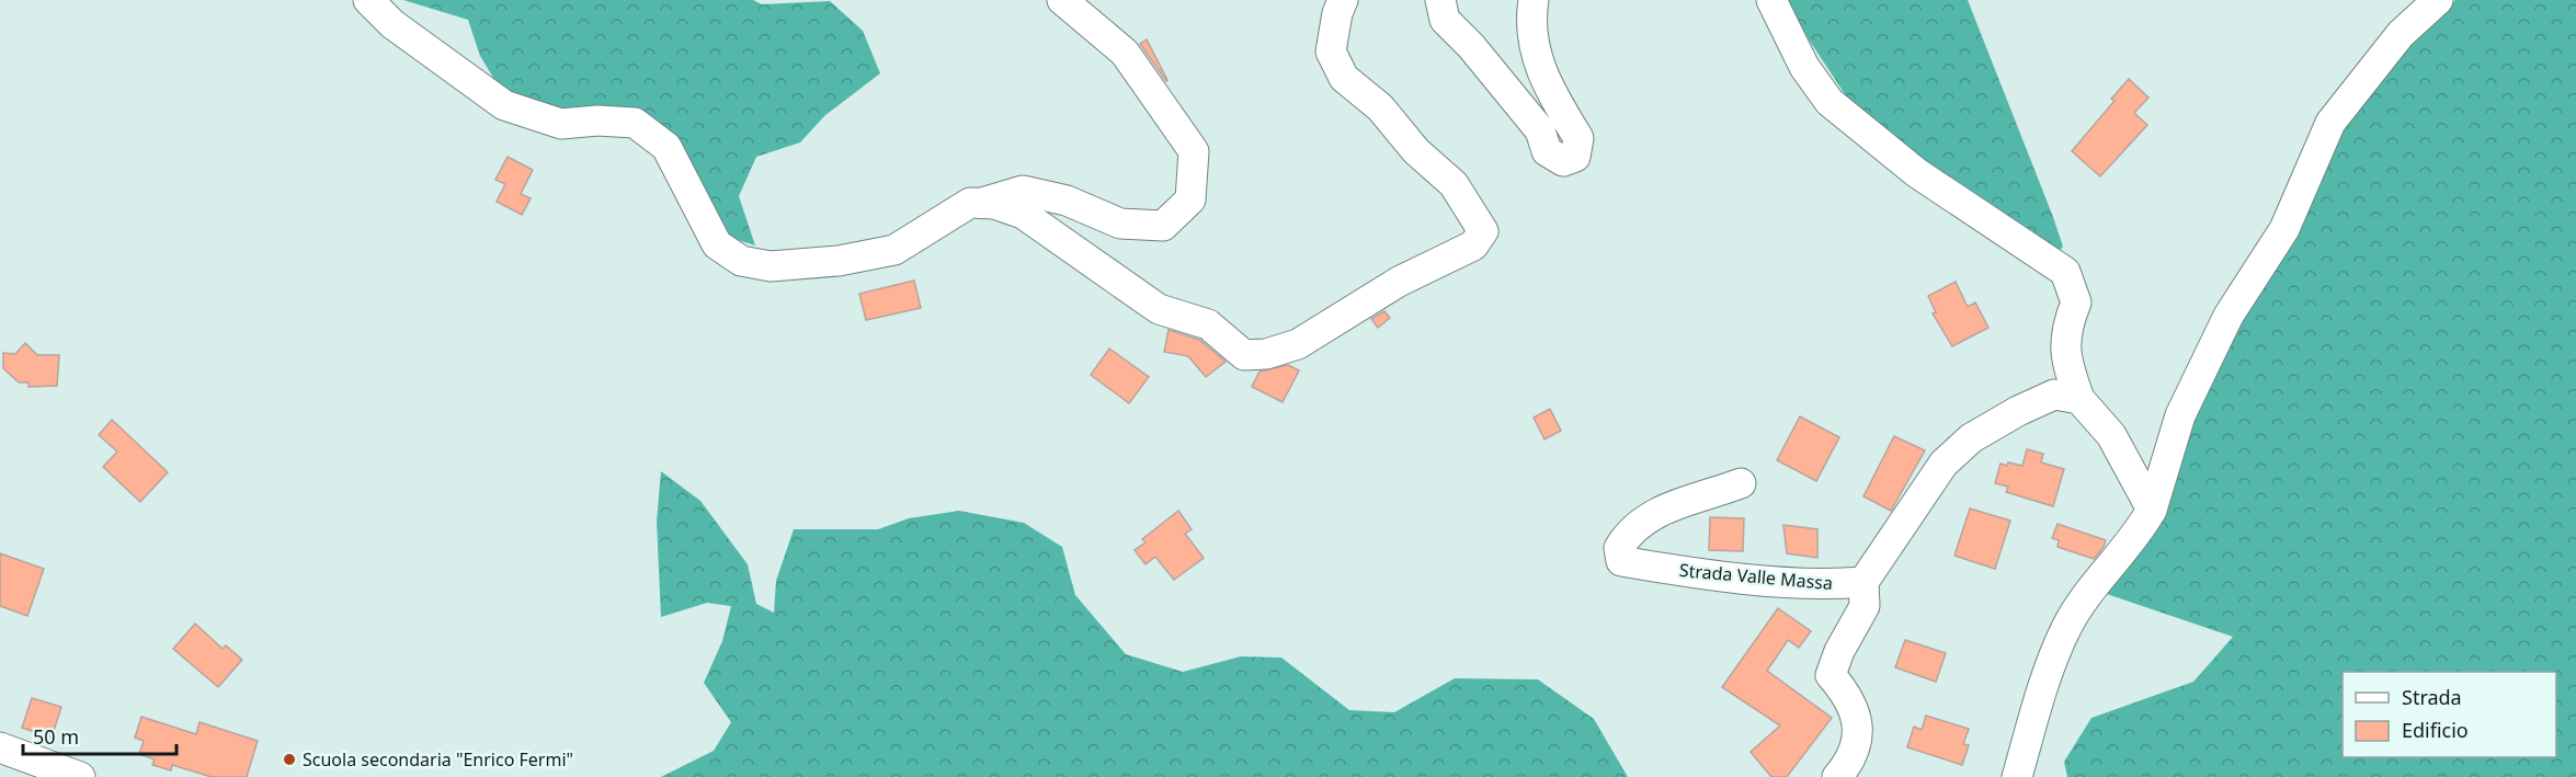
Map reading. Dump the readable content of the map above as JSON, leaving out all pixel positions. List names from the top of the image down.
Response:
{
  "streets": {
    "street": ["Strada Valle Massa"]
  },
  "places": ["Scuola secondaria \"Enrico Fermi\""],
  "legend": ["Strada", "Edificio"],
  "scale_bar": "50 m"
}
